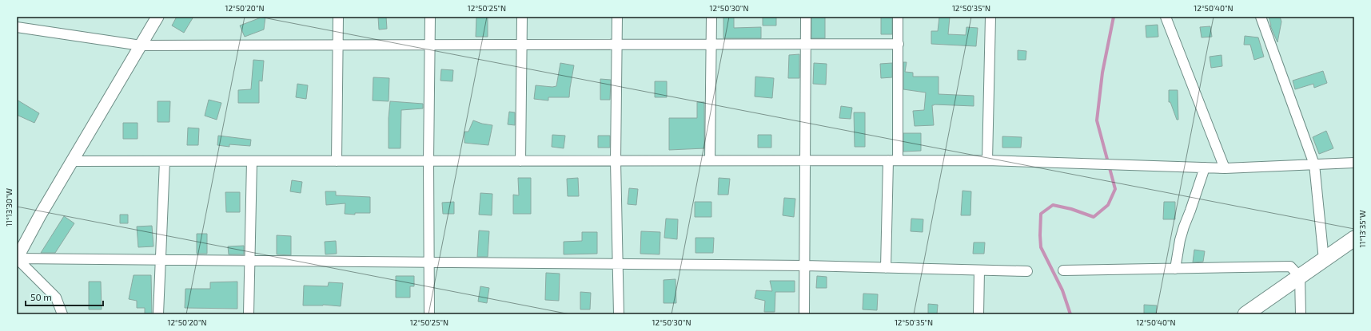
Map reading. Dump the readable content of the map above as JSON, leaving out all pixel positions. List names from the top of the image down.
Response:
{
  "scale_bar": "50 m",
  "coordinates": [
    "12°50'20\"N",
    "12°50'25\"N",
    "12°50'30\"N",
    "12°50'35\"N",
    "12°50'40\"N",
    "11°13'30\"W",
    "11°13'35\"W"
  ]
}
